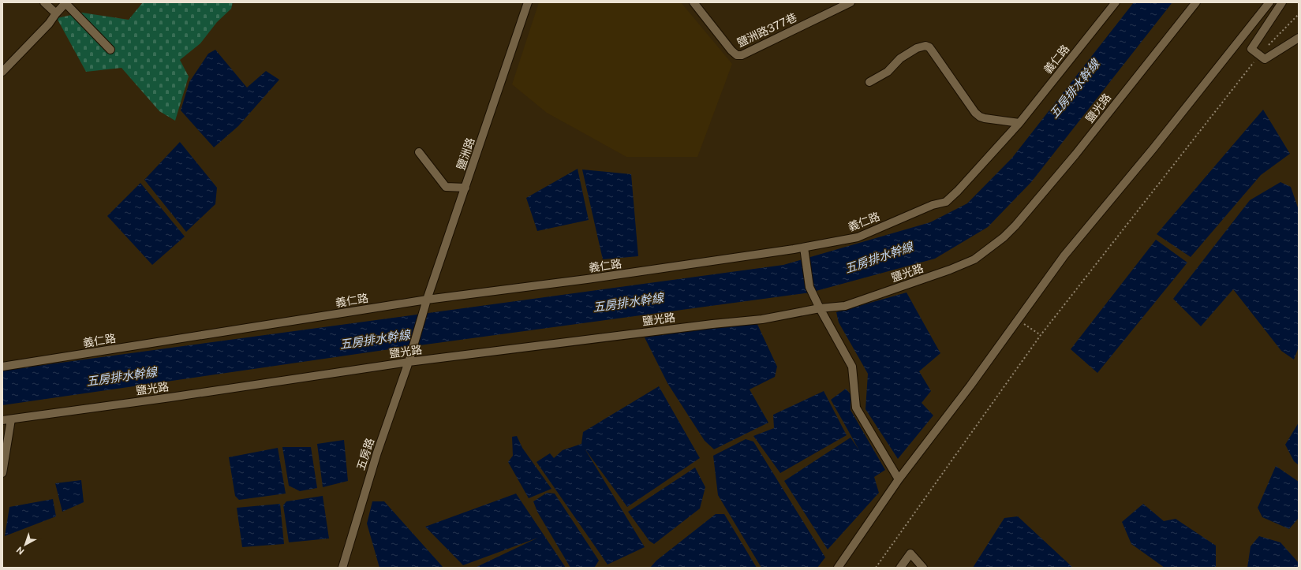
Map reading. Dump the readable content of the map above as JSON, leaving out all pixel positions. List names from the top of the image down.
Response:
{
  "streets": {
    "street": [
      "鹽洲路377巷",
      "義仁路",
      "鹽光路",
      "鹽洲路",
      "五房路"
    ]
  },
  "crossings": [
    ["義仁路", "鹽洲路"],
    ["鹽光路", "五房路"],
    ["鹽洲路", "五房路"]
  ],
  "water": ["五房排水幹線"],
  "north": "bottom left"
}
